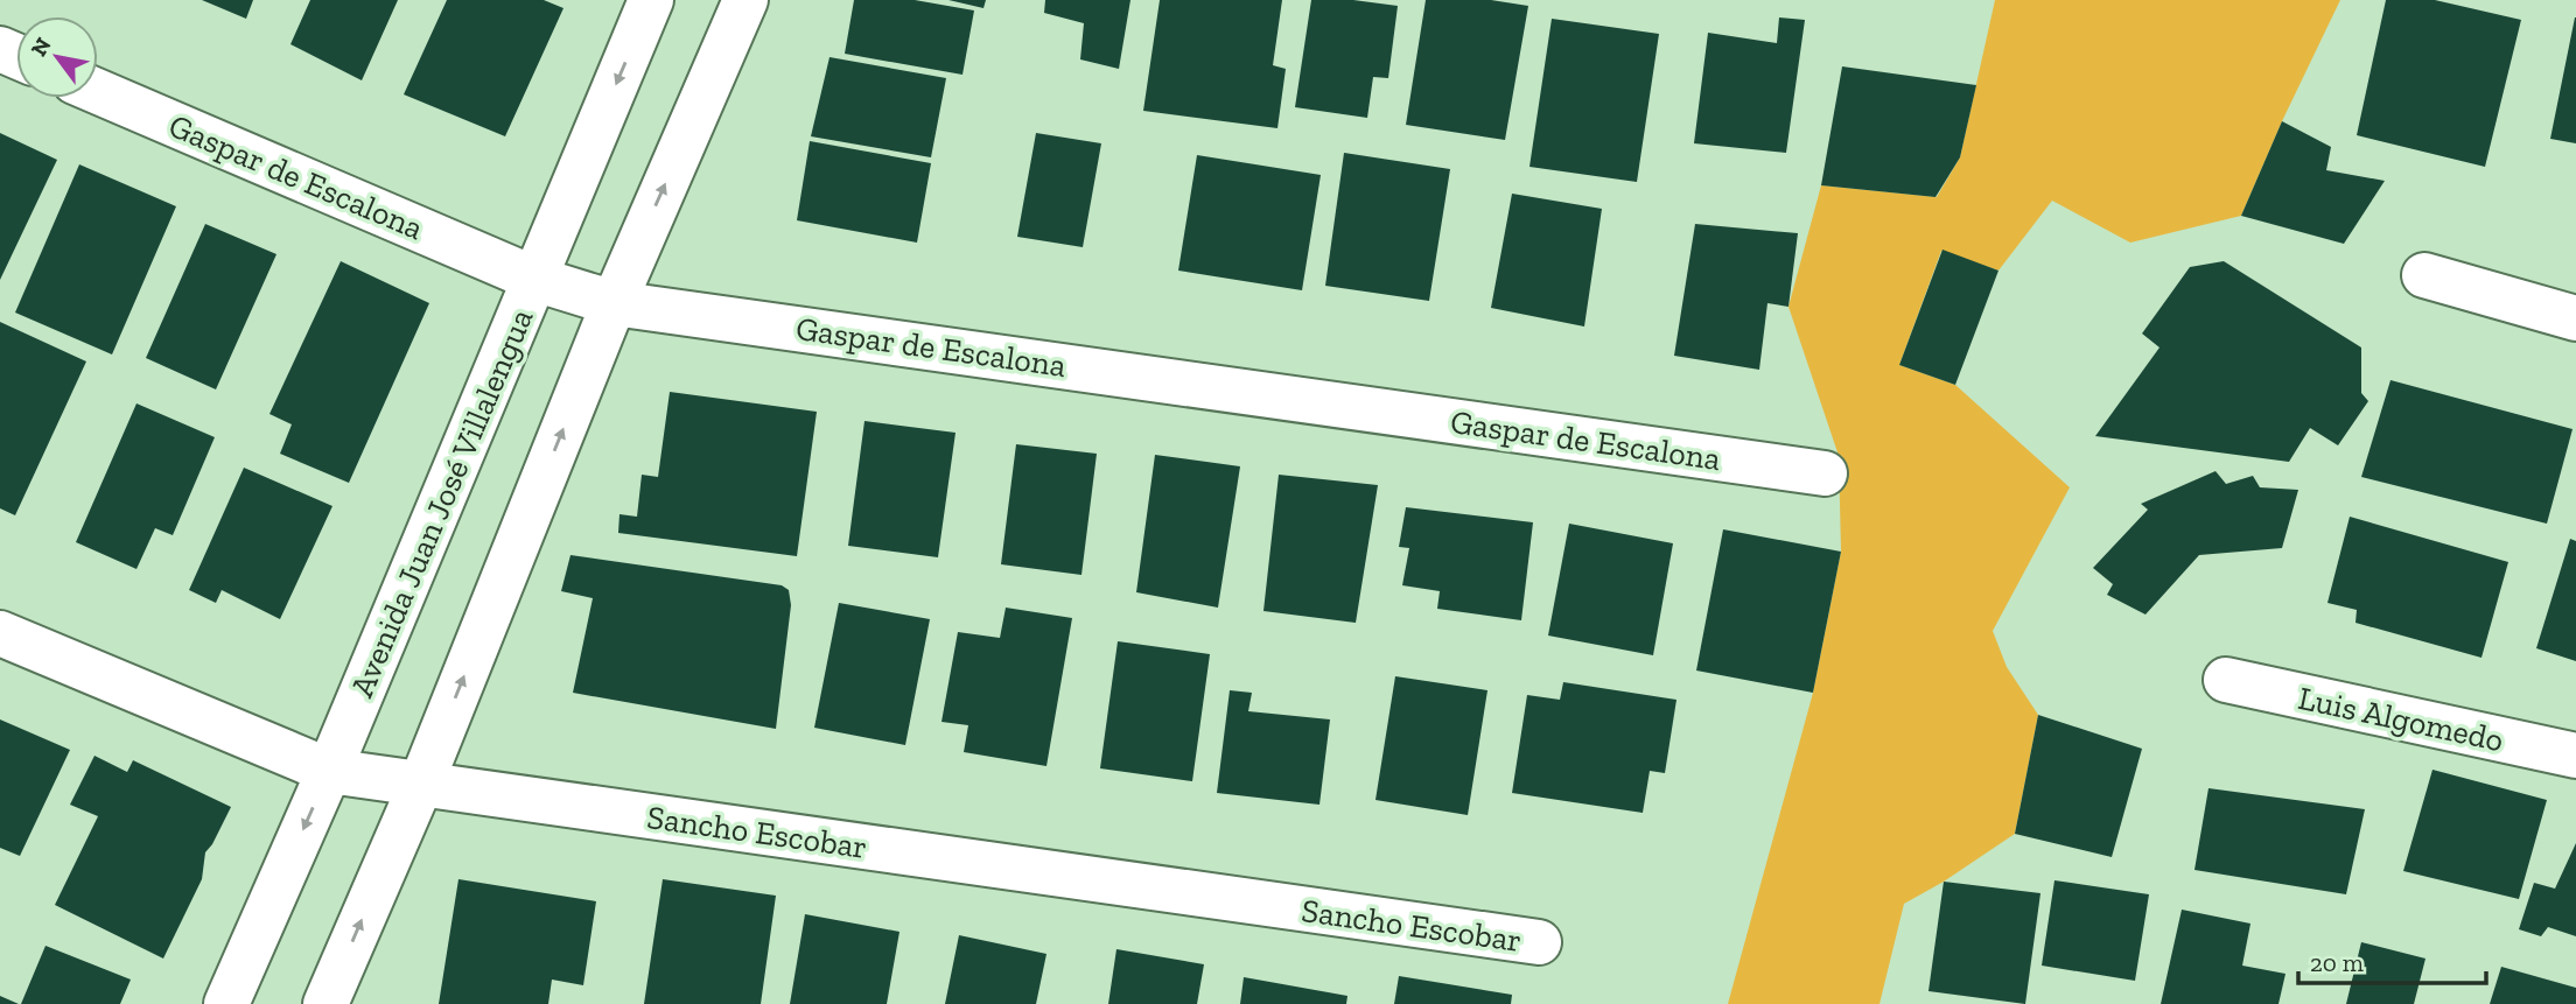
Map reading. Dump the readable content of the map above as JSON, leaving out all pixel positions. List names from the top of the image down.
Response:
{
  "streets": {
    "street": [
      "Gaspar de Escalona",
      "Avenida Juan José Villalengua",
      "Luis Algomedo",
      "Sancho Escobar"
    ]
  },
  "crossings": [
    ["Gaspar de Escalona", "Avenida Juan José Villalengua"],
    ["Avenida Juan José Villalengua", "Sancho Escobar"]
  ],
  "scale_bar": "20 m",
  "north": "top left"
}
